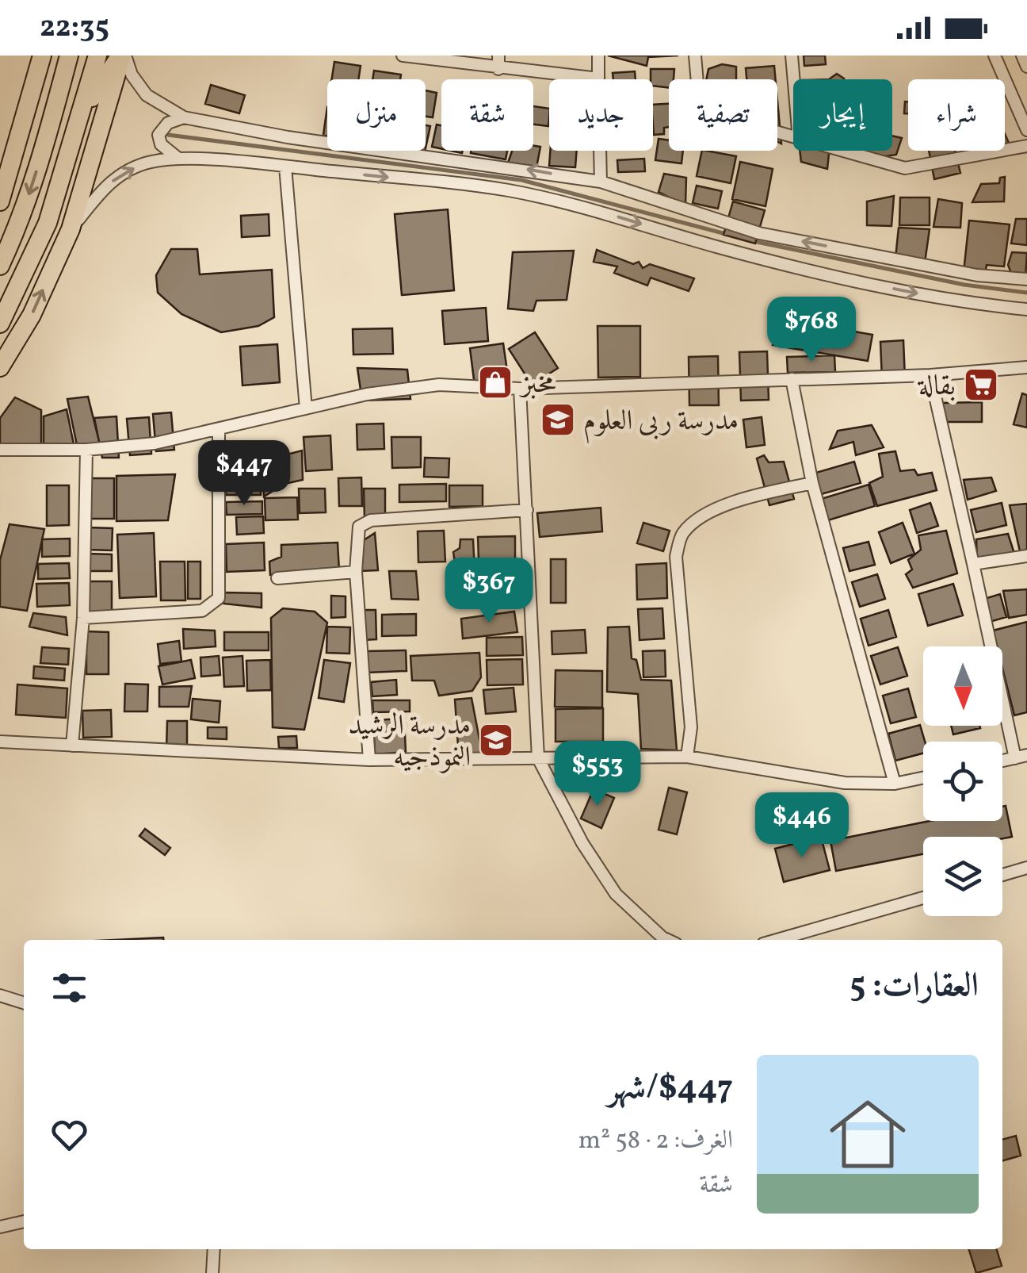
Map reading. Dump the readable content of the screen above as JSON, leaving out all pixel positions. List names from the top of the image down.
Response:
{
  "places": {
    "shop": ["مخبز"],
    "supermarket": ["بقالة"],
    "school or university": ["مدرسة ربى العلوم", "مدرسة الرشيد النموذجيه"]
  },
  "north": "bottom",
  "page": {
    "status": "22:35",
    "chip": [
      "شراء",
      "إيجار",
      "تصفية",
      "جديد",
      "شقة",
      "منزل"
    ],
    "price": [
      "$768",
      "$447",
      "$367",
      "$553",
      "$446"
    ],
    "heading": "العقارات: 5",
    "list": [
      {
        "name": "$447/شهر",
        "note": "الغرف: 2 · 58 m² · شقة"
      }
    ]
  }
}
